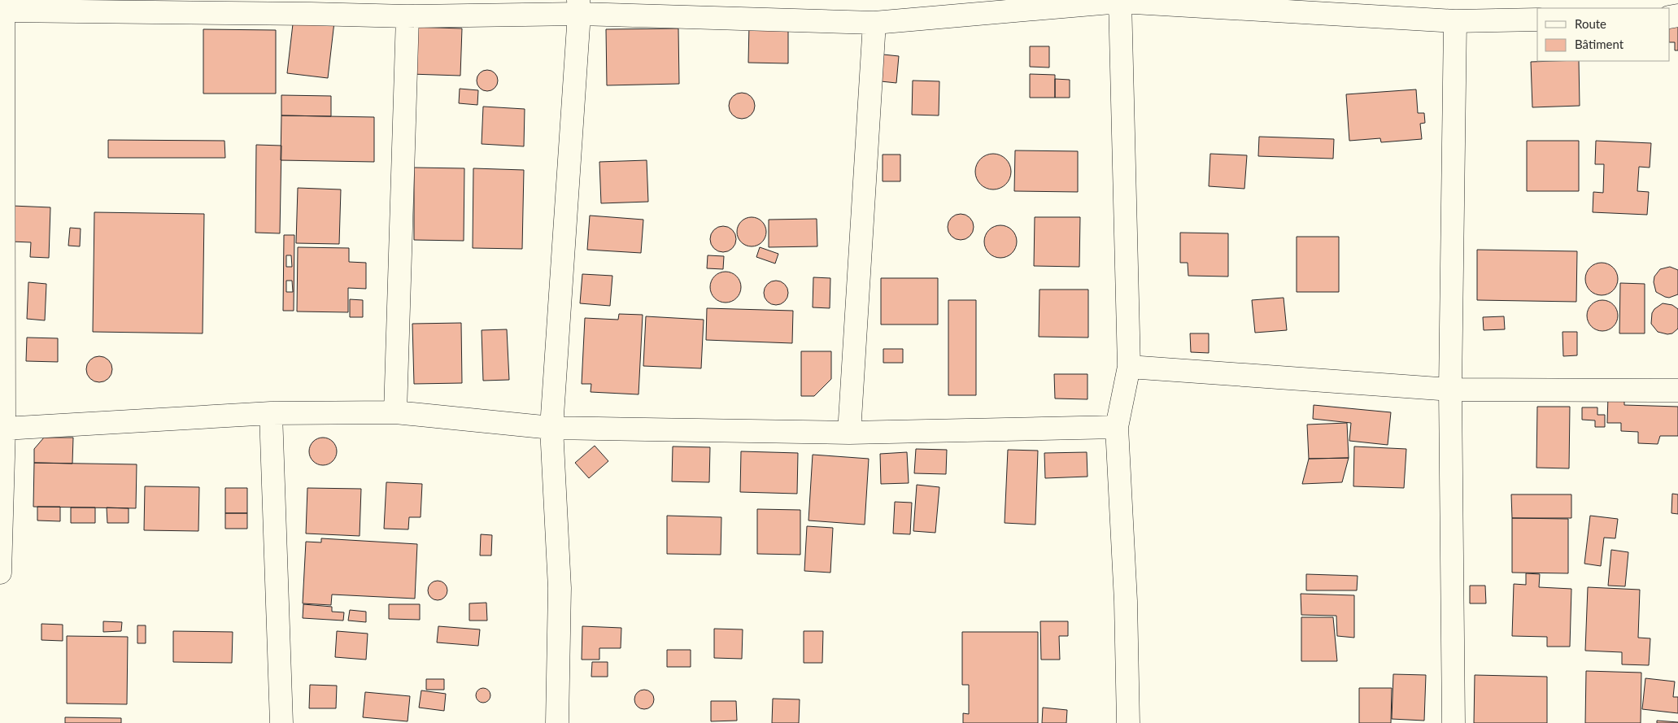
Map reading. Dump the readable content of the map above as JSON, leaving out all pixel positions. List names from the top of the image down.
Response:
{
  "legend": ["Route", "Bâtiment"]
}
